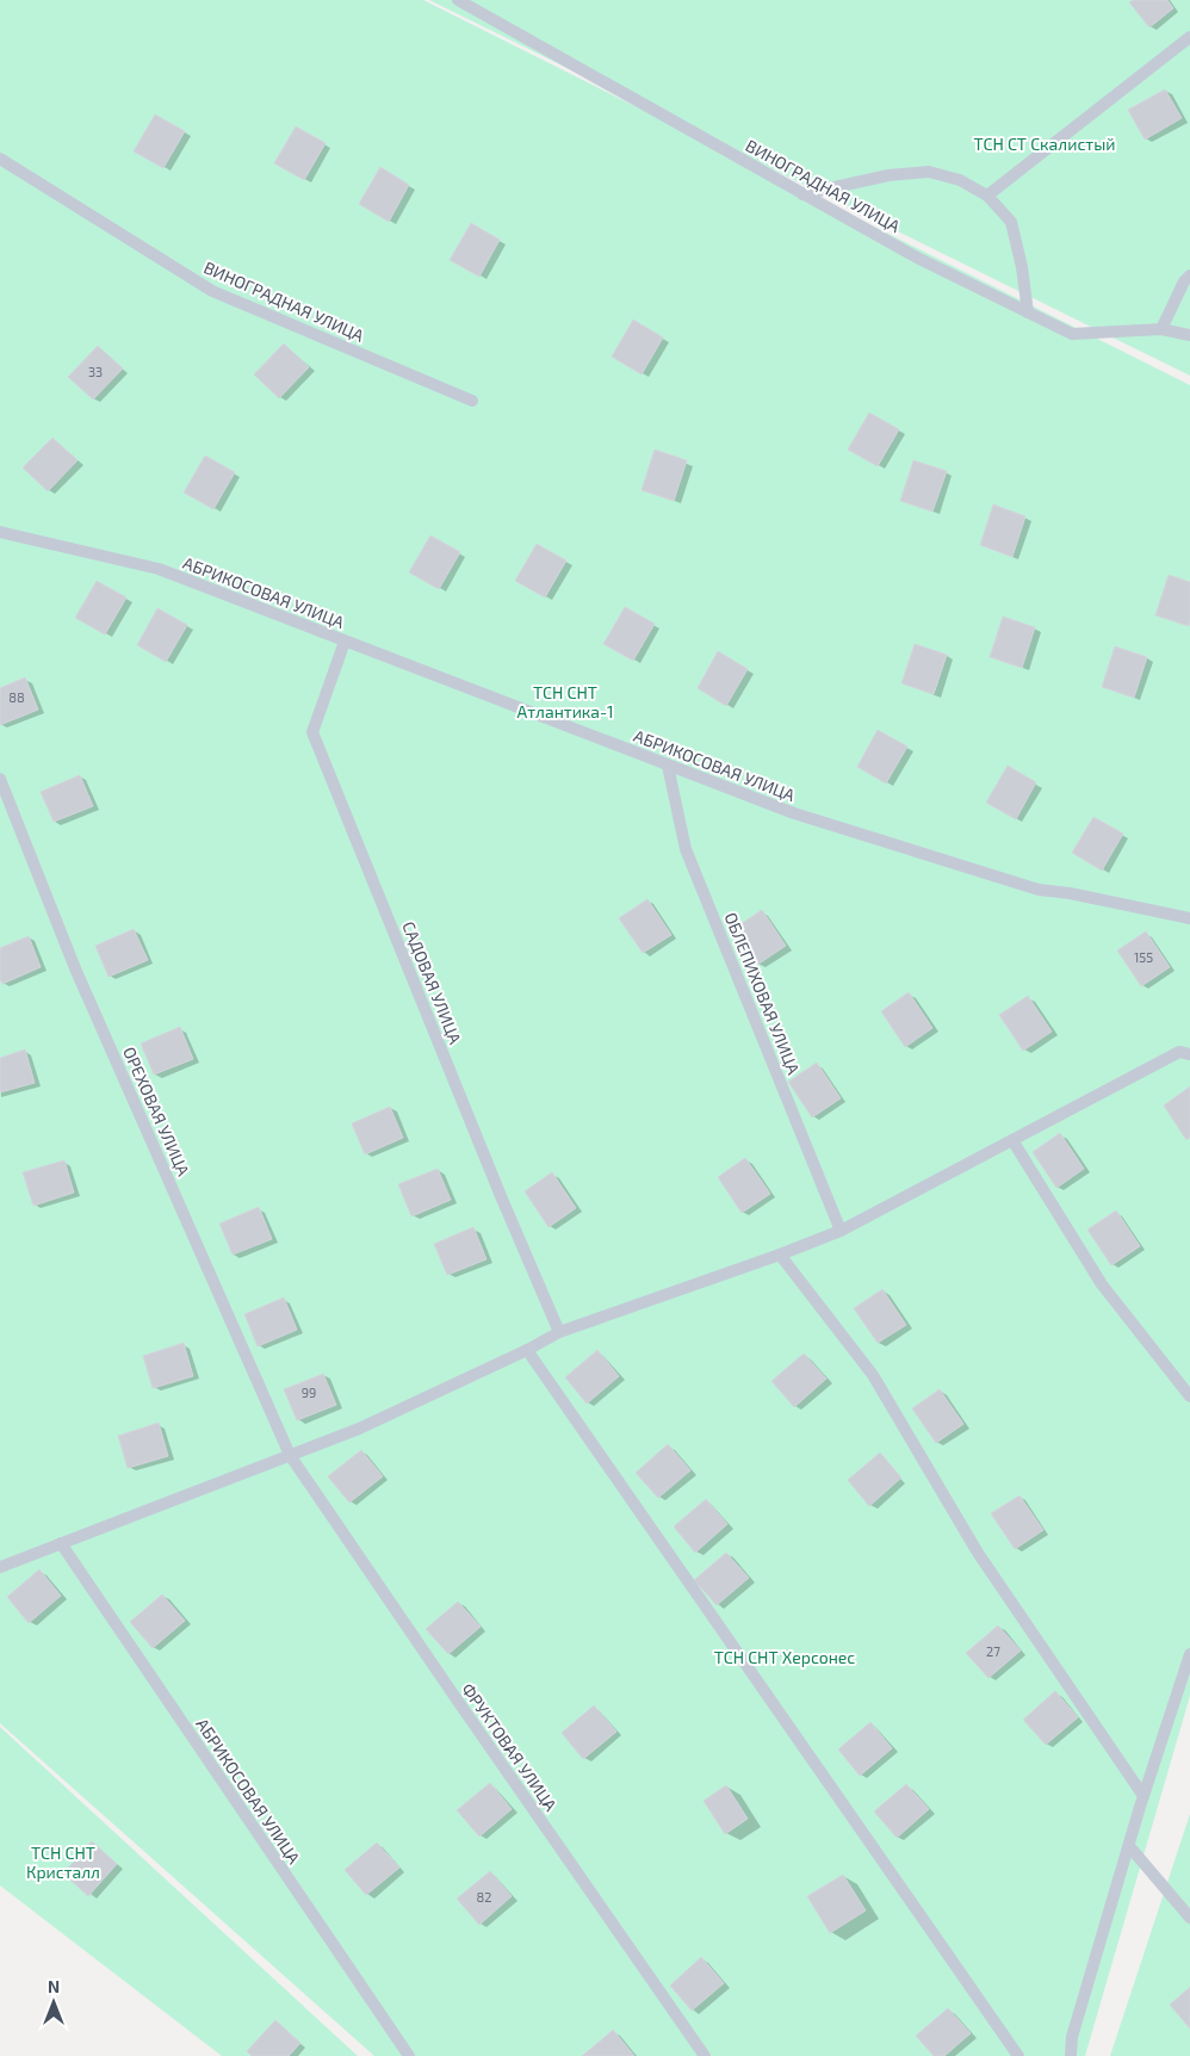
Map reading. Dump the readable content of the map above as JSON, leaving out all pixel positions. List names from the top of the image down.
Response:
{
  "streets": {
    "lane": [
      "ВИНОГРАДНАЯ УЛИЦА",
      "АБРИКОСОВАЯ УЛИЦА",
      "САДОВАЯ УЛИЦА",
      "ОБЛЕПИХОВАЯ УЛИЦА",
      "ОРЕХОВАЯ УЛИЦА",
      "ФРУКТОВАЯ УЛИЦА"
    ]
  },
  "crossings": [
    ["АБРИКОСОВАЯ УЛИЦА", "САДОВАЯ УЛИЦА"],
    ["АБРИКОСОВАЯ УЛИЦА", "ОБЛЕПИХОВАЯ УЛИЦА"],
    ["ОРЕХОВАЯ УЛИЦА", "ФРУКТОВАЯ УЛИЦА"]
  ],
  "parks": [
    "ТСН СТ Скалистый",
    "ТСН СНТ Атлантика-1",
    "ТСН СНТ Херсонес",
    "ТСН СНТ Кристалл"
  ],
  "house_numbers": [
    "33",
    "88",
    "155",
    "99",
    "27",
    "82"
  ],
  "north": "top"
}
